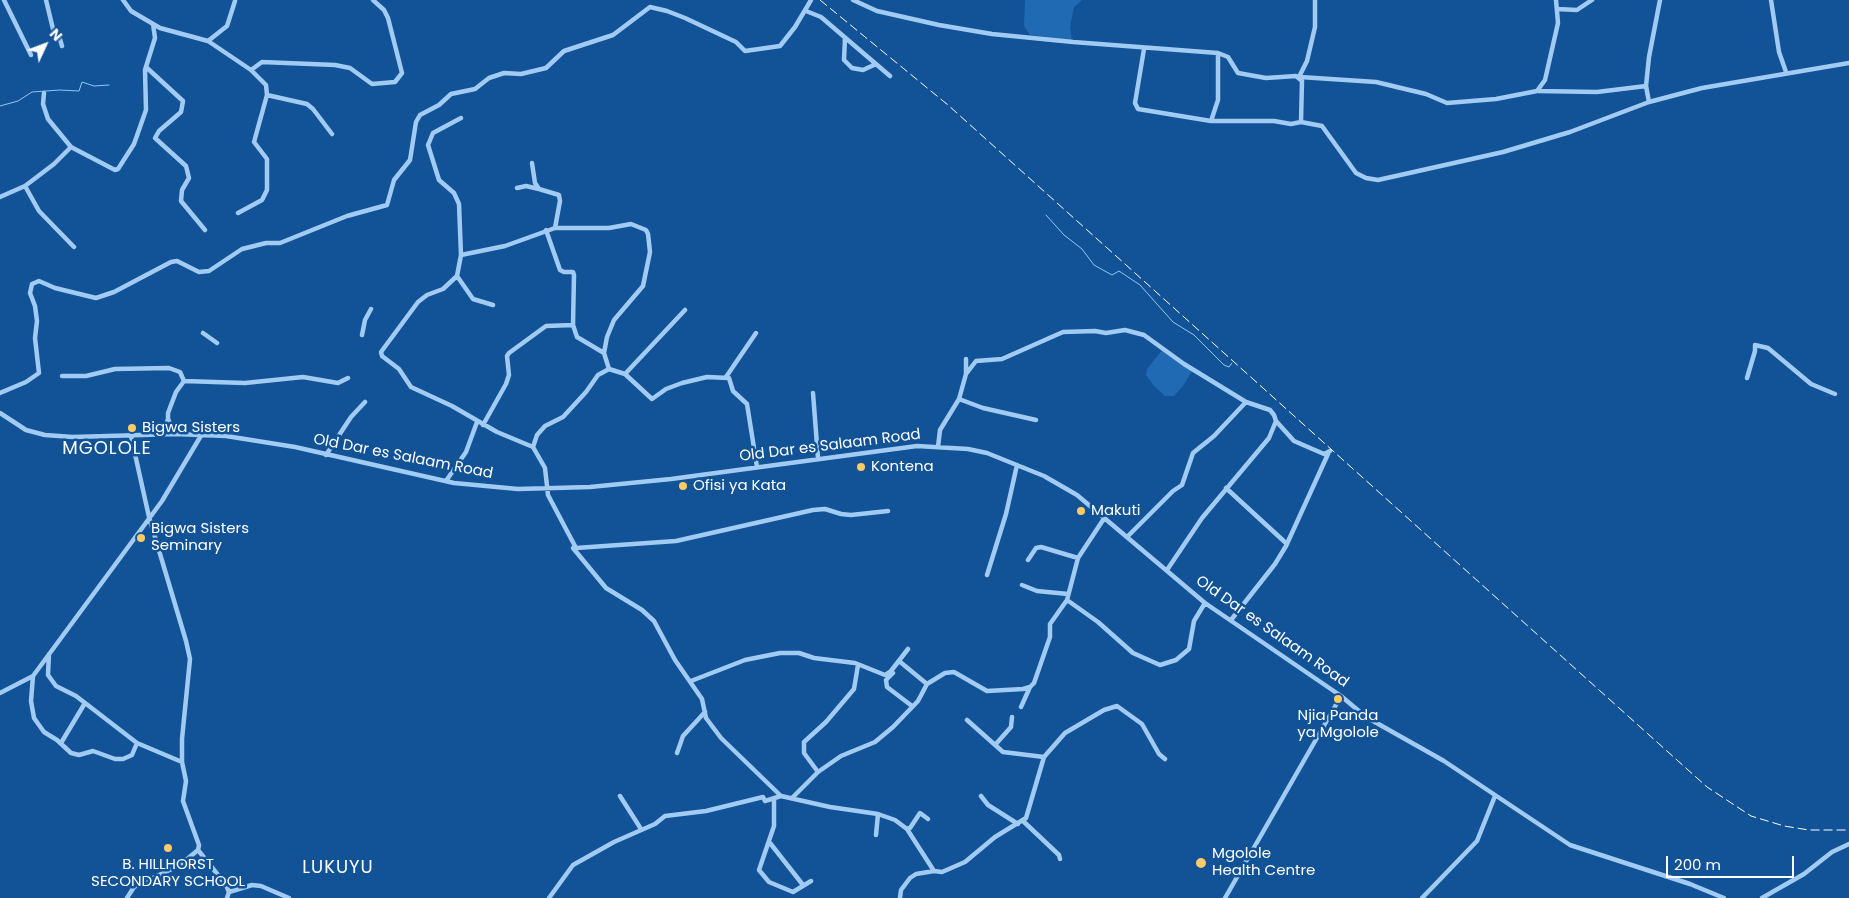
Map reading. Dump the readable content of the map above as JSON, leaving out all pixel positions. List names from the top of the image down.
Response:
{
  "streets": {
    "street": ["Old Dar es Salaam Road"]
  },
  "districts": ["MGOLOLE", "LUKUYU"],
  "places": [
    "Bigwa Sisters",
    "Kontena",
    "Ofisi ya Kata",
    "Makuti",
    "Bigwa Sisters Seminary",
    "Njia Panda ya Mgolole",
    "B. HILLHORST SECONDARY SCHOOL",
    "Mgolole Health Centre"
  ],
  "scale_bar": "200 m",
  "north": "top right"
}
